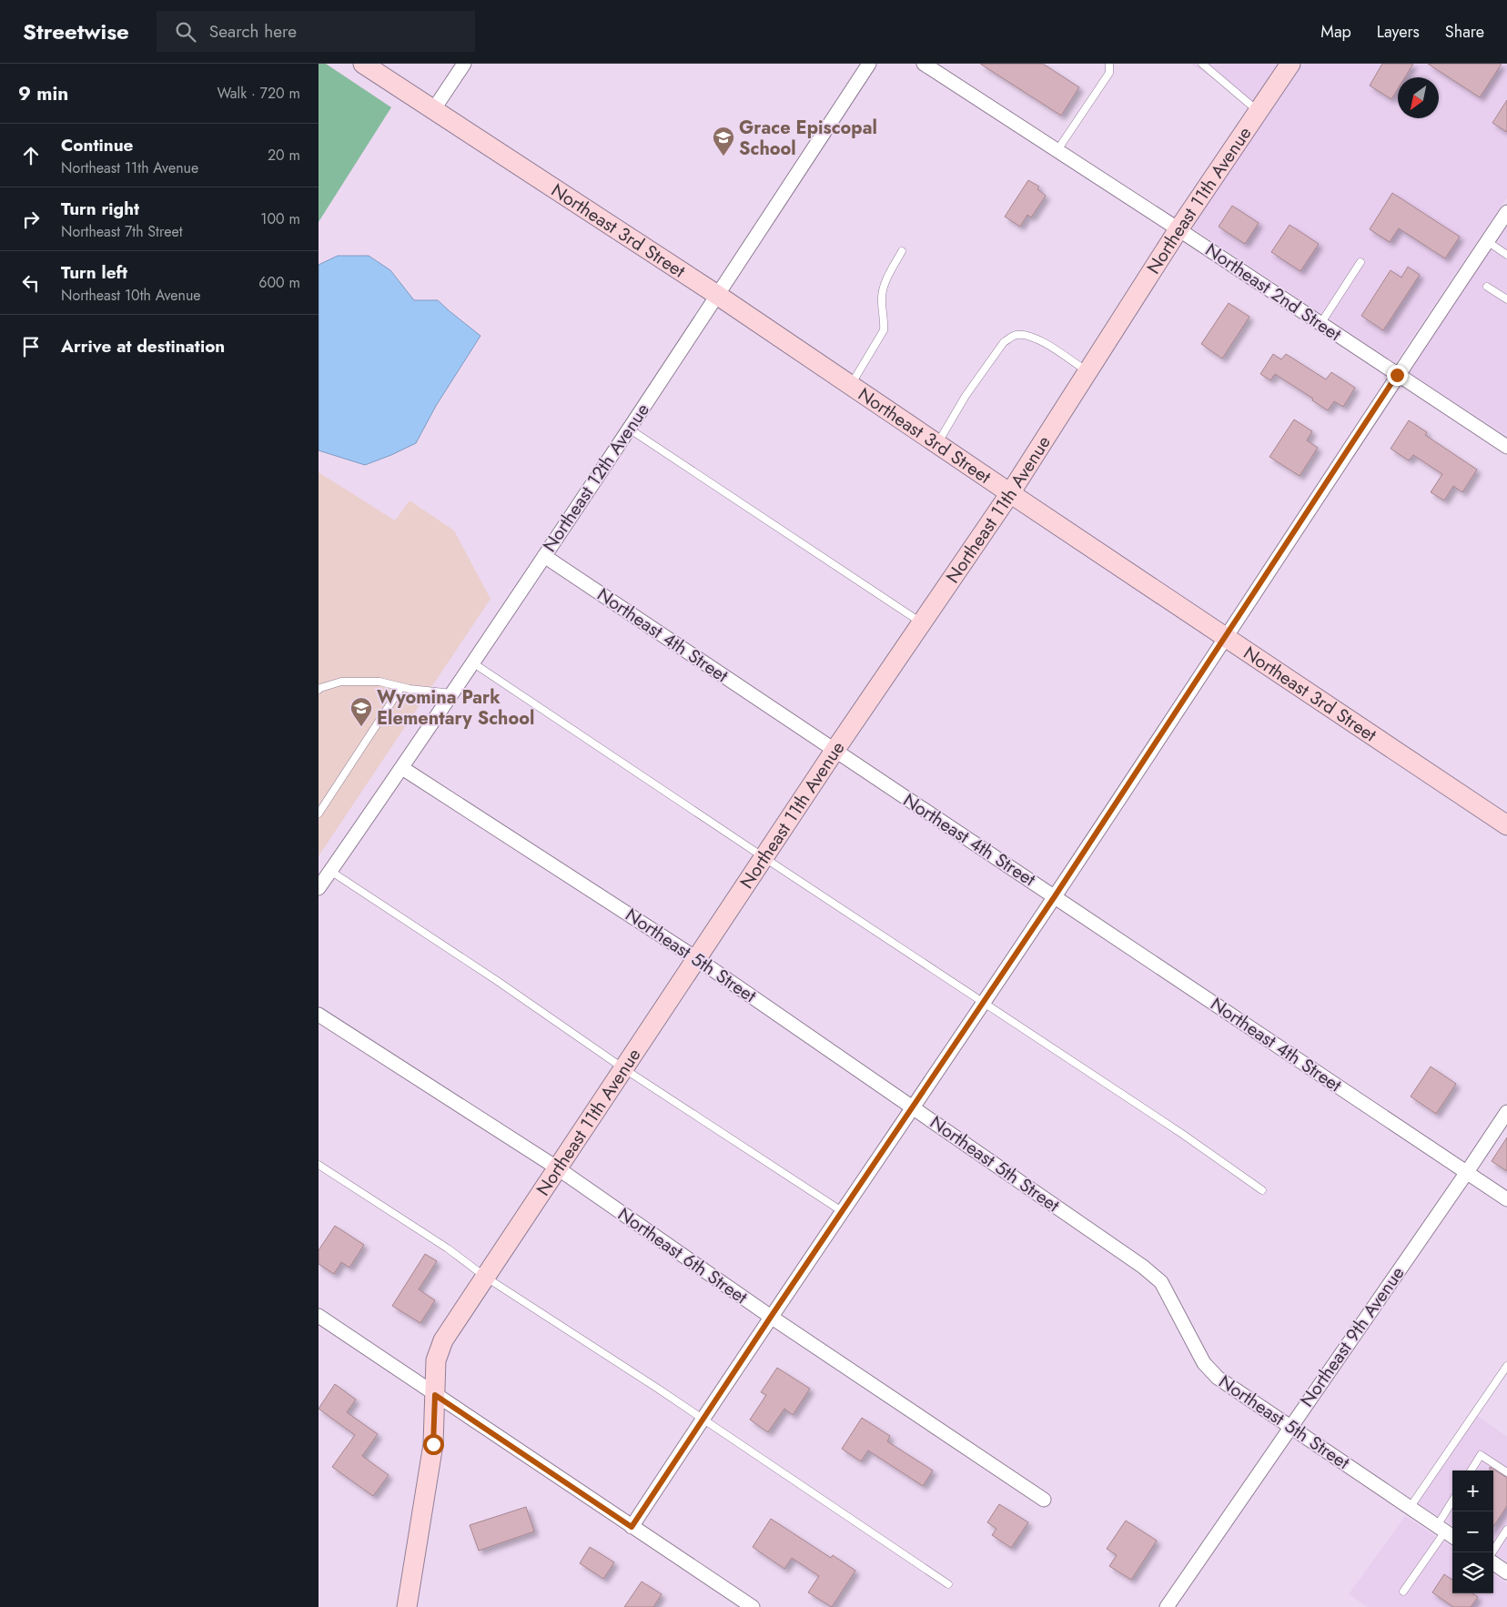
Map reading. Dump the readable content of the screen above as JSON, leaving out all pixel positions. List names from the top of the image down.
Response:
{
  "streets": {
    "street": [
      "Northeast 11th Avenue",
      "Northeast 3rd Street",
      "Northeast 2nd Street",
      "Northeast 12th Avenue",
      "Northeast 4th Street",
      "Northeast 5th Street",
      "Northeast 6th Street",
      "Northeast 9th Avenue"
    ]
  },
  "crossings": [
    ["Northeast 11th Avenue", "Northeast 3rd Street"],
    ["Northeast 11th Avenue", "Northeast 2nd Street"],
    ["Northeast 11th Avenue", "Northeast 4th Street"],
    ["Northeast 11th Avenue", "Northeast 5th Street"],
    ["Northeast 11th Avenue", "Northeast 6th Street"],
    ["Northeast 3rd Street", "Northeast 12th Avenue"],
    ["Northeast 12th Avenue", "Northeast 4th Street"],
    ["Northeast 12th Avenue", "Northeast 5th Street"],
    ["Northeast 4th Street", "Northeast 9th Avenue"],
    ["Northeast 5th Street", "Northeast 9th Avenue"]
  ],
  "places": {
    "school or university": ["Grace Episcopal School", "Wyomina Park Elementary School"]
  },
  "north": "bottom left",
  "page": {
    "header": "Streetwise",
    "search": "Search here",
    "nav": ["Map", "Layers", "Share"],
    "heading": ["9 min", "Walk · 720 m"],
    "list": [
      ["Continue", "Northeast 11th Avenue", "20 m"],
      ["Turn right", "Northeast 7th Street", "100 m"],
      ["Turn left", "Northeast 10th Avenue", "600 m"],
      "Arrive at destination"
    ],
    "map_buttons": ["+", "−"]
  }
}
